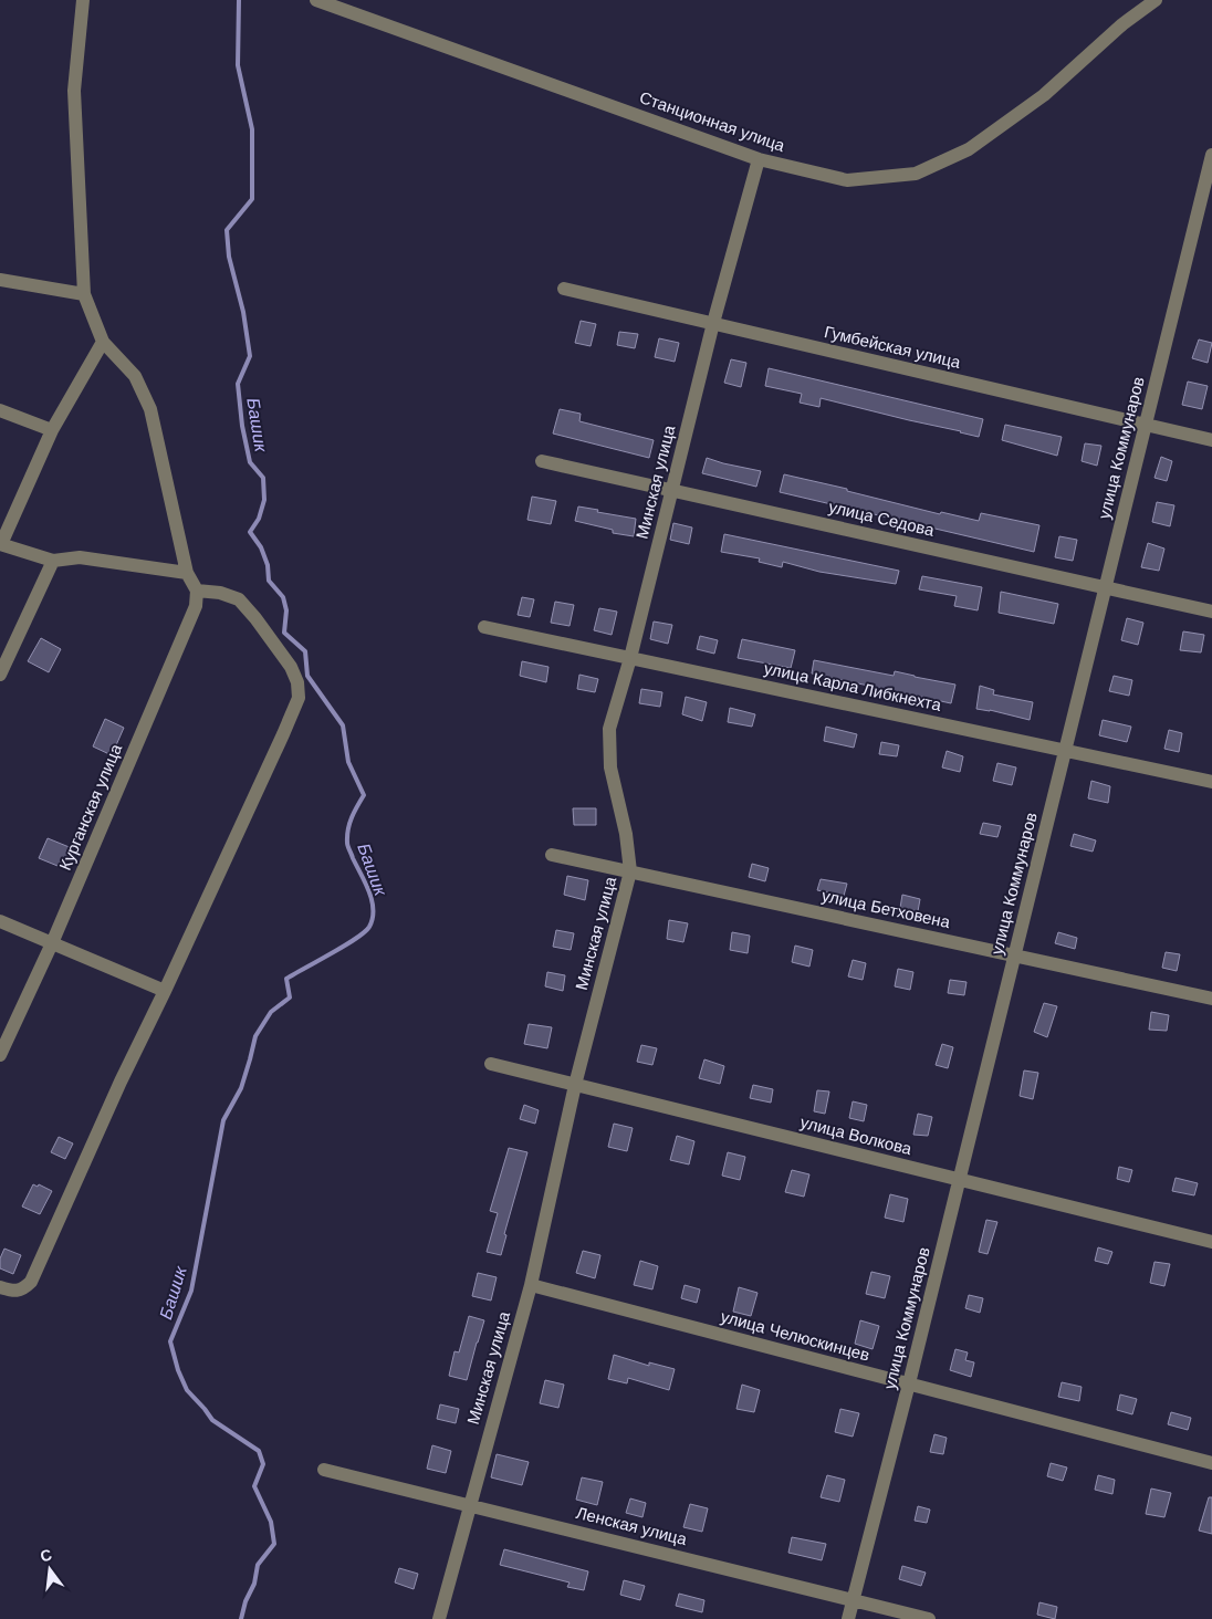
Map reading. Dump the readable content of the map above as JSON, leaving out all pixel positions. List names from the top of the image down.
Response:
{
  "streets": {
    "street": [
      "Станционная улица",
      "Гумбейская улица",
      "улица Коммунаров",
      "Минская улица",
      "улица Седова",
      "улица Карла Либкнехта",
      "Курганская улица",
      "улица Бетховена",
      "улица Волкова",
      "улица Челюскинцев",
      "Ленская улица"
    ]
  },
  "crossings": [
    ["Станционная улица", "Минская улица"],
    ["Гумбейская улица", "улица Коммунаров"],
    ["Гумбейская улица", "Минская улица"],
    ["улица Коммунаров", "улица Седова"],
    ["улица Коммунаров", "улица Карла Либкнехта"],
    ["улица Коммунаров", "улица Бетховена"],
    ["улица Коммунаров", "улица Волкова"],
    ["улица Коммунаров", "улица Челюскинцев"],
    ["улица Коммунаров", "Ленская улица"],
    ["Минская улица", "улица Седова"],
    ["Минская улица", "улица Карла Либкнехта"],
    ["Минская улица", "улица Бетховена"],
    ["Минская улица", "улица Волкова"],
    ["Минская улица", "улица Челюскинцев"],
    ["Минская улица", "Ленская улица"]
  ],
  "water": ["Башик"],
  "north": "top"
}
